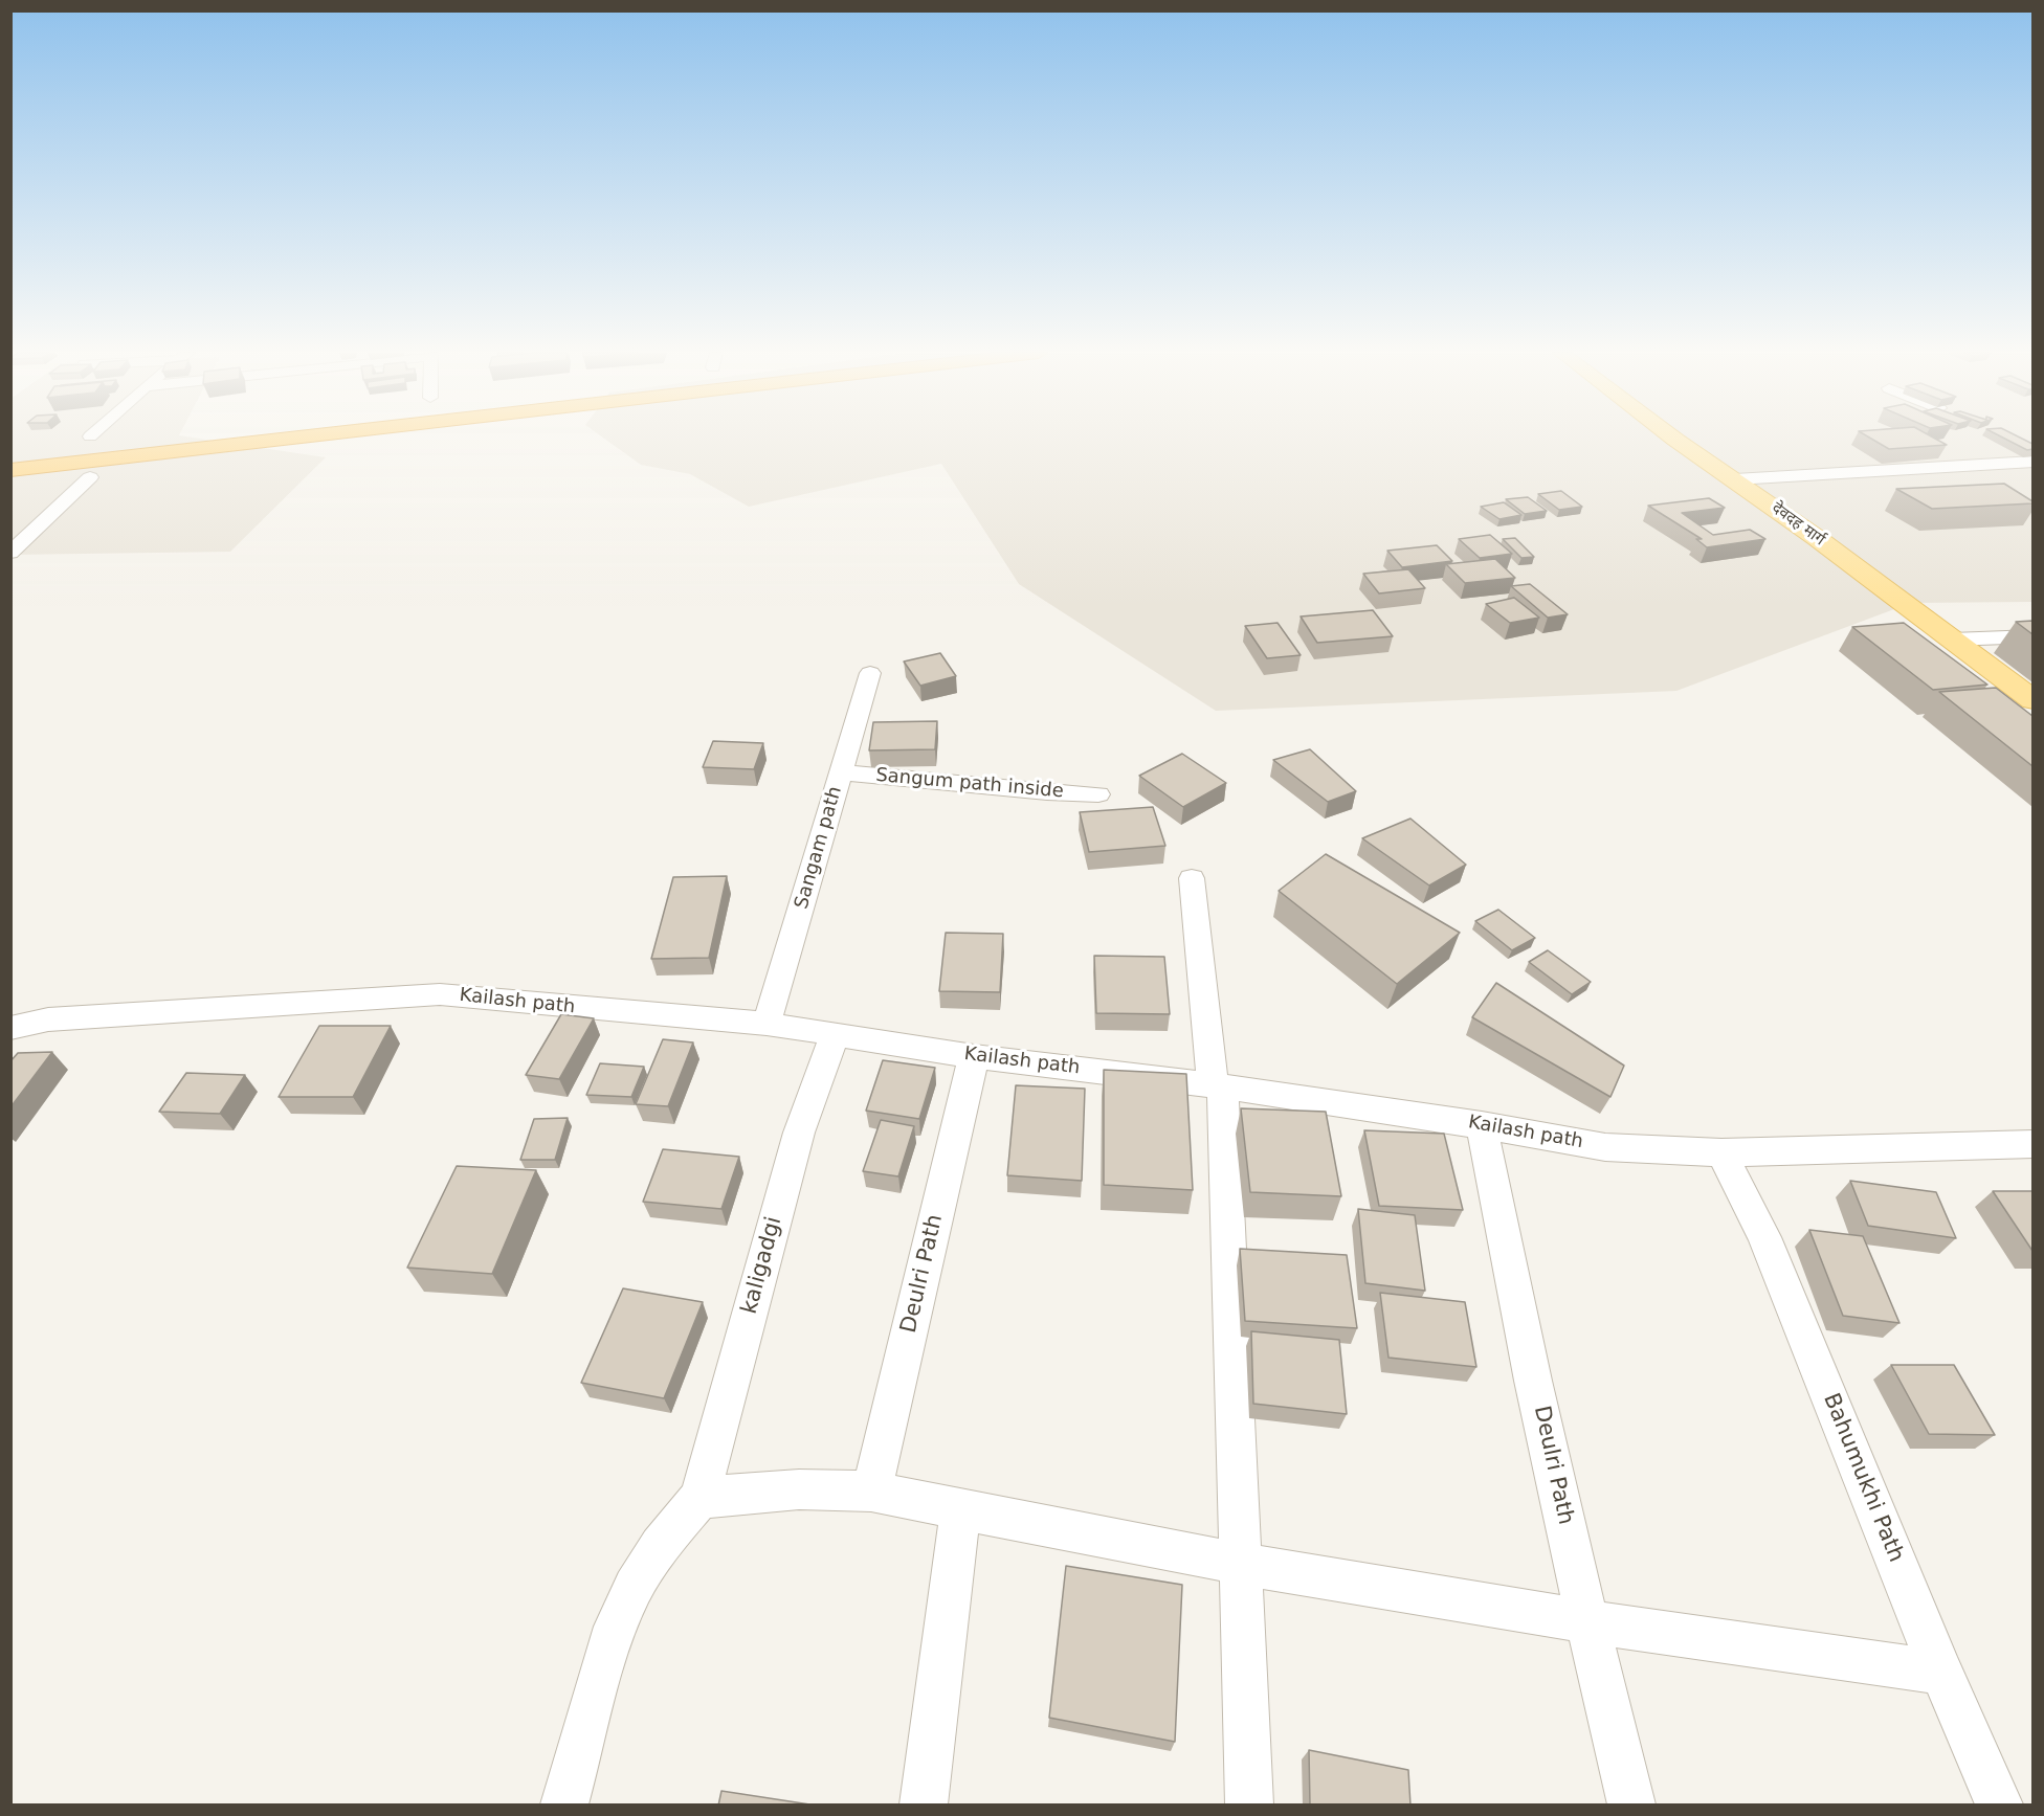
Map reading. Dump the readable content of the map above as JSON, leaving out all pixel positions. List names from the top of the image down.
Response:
{
  "streets": {
    "main road": ["देवदह मार्ग"],
    "street": [
      "Sangum path inside",
      "Sangam path",
      "Kailash path",
      "kaligadgi",
      "Deulri Path",
      "Bahumukhi Path"
    ]
  },
  "crossings": [
    ["Sangum path inside", "Sangam path"],
    ["Sangam path", "Kailash path"],
    ["Kailash path", "kaligadgi"],
    ["Kailash path", "Deulri Path"],
    ["Kailash path", "Bahumukhi Path"]
  ]
}
